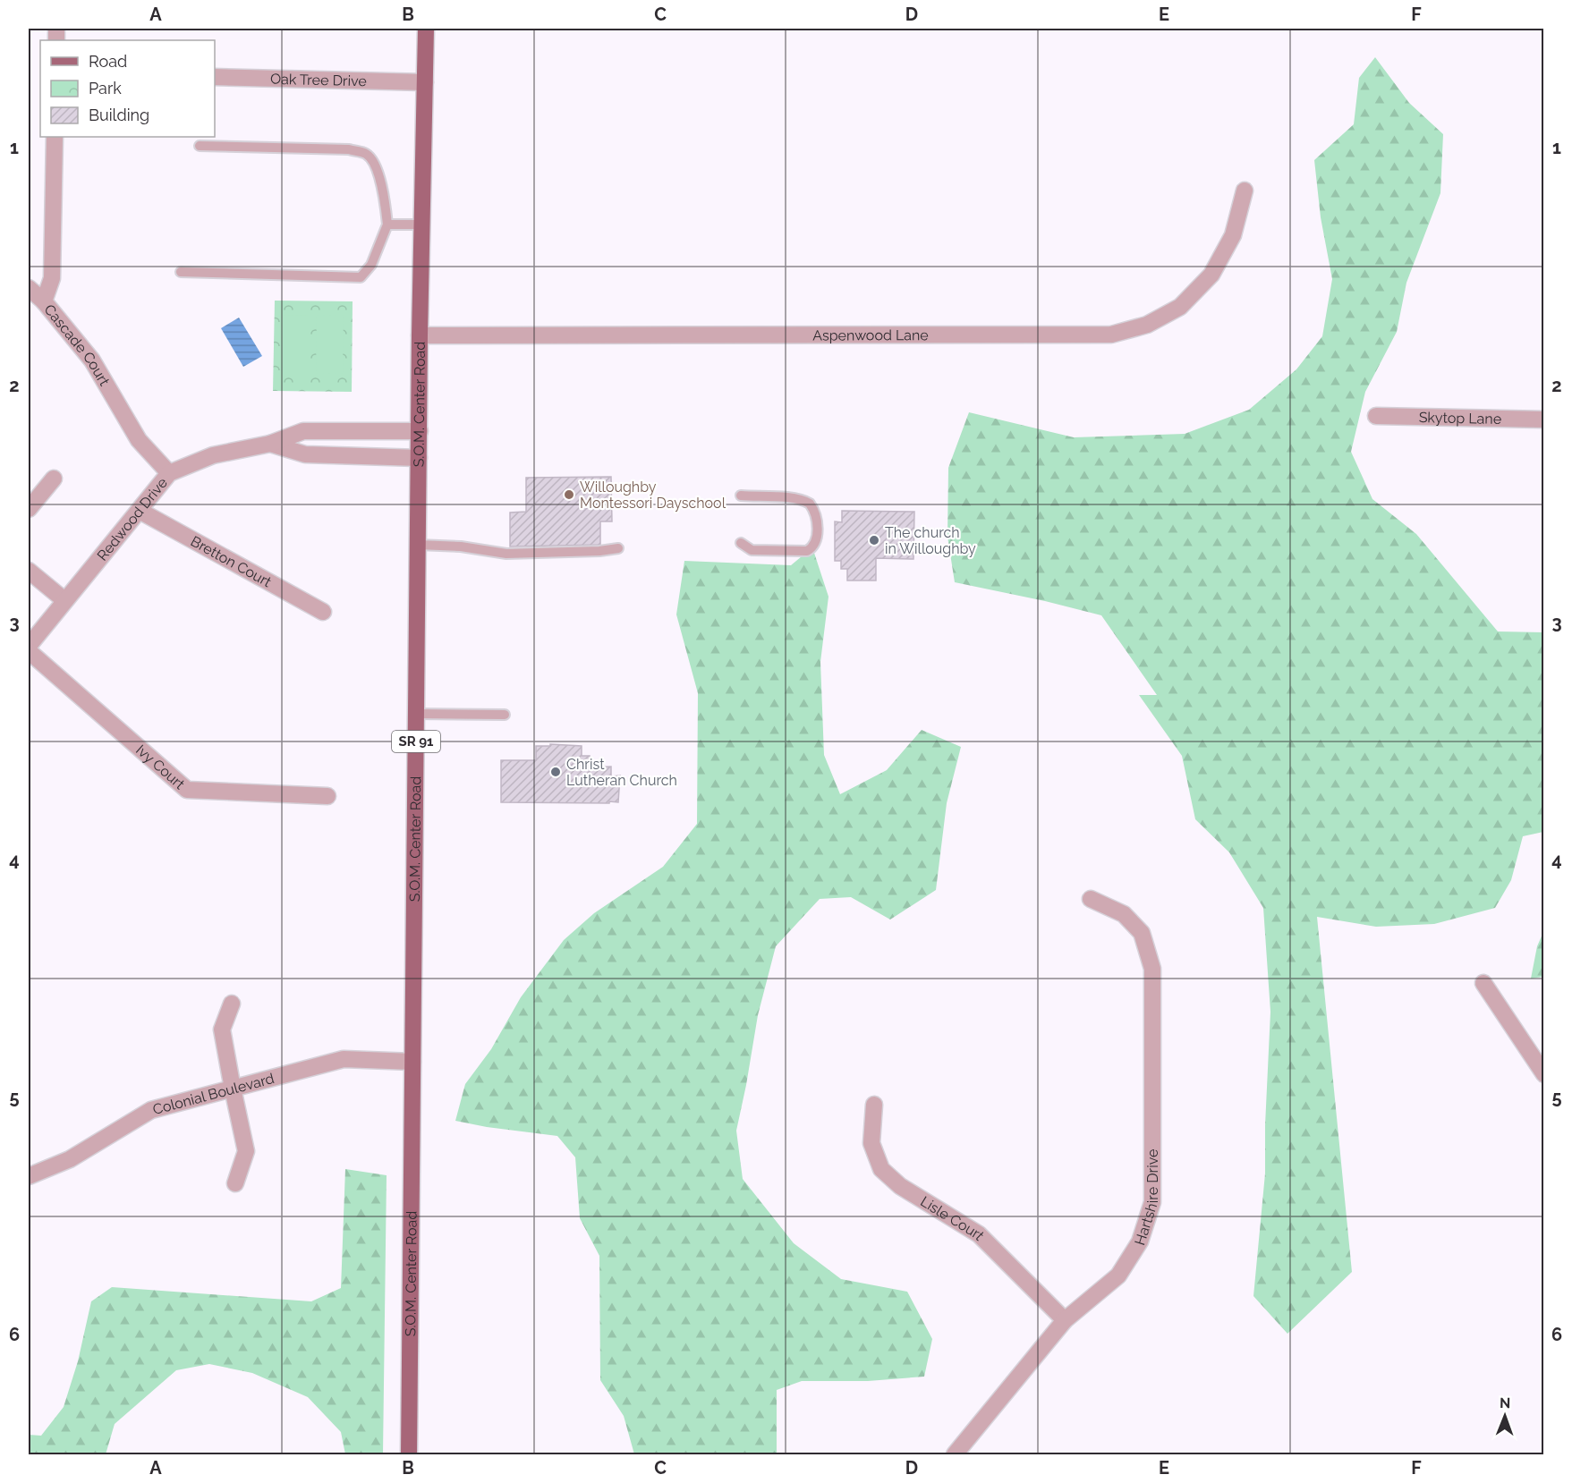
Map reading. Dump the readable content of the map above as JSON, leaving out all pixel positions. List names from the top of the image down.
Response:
{
  "streets": {
    "main road": ["S.O.M. Center Road", "SR 91"],
    "street": [
      "Oak Tree Drive",
      "Aspenwood Lane",
      "Cascade Court",
      "Skytop Lane",
      "Redwood Drive",
      "Bretton Court",
      "Ivy Court",
      "Colonial Boulevard",
      "Hartshire Drive",
      "Lisle Court"
    ]
  },
  "crossings": [
    ["Oak Tree Drive", "S.O.M. Center Road"],
    ["Aspenwood Lane", "S.O.M. Center Road"],
    ["Cascade Court", "Redwood Drive"],
    ["S.O.M. Center Road", "Redwood Drive"],
    ["S.O.M. Center Road", "Colonial Boulevard"],
    ["Redwood Drive", "Bretton Court"],
    ["Hartshire Drive", "Lisle Court"]
  ],
  "places": ["Willoughby Montessori Dayschool", "The church in Willoughby", "Christ Lutheran Church"],
  "legend": ["Road", "Park", "Building"],
  "north": "top",
  "grid": {
    "columns": [
      "A",
      "B",
      "C",
      "D",
      "E",
      "F"
    ],
    "rows": [
      "1",
      "2",
      "3",
      "4",
      "5",
      "6"
    ]
  }
}
